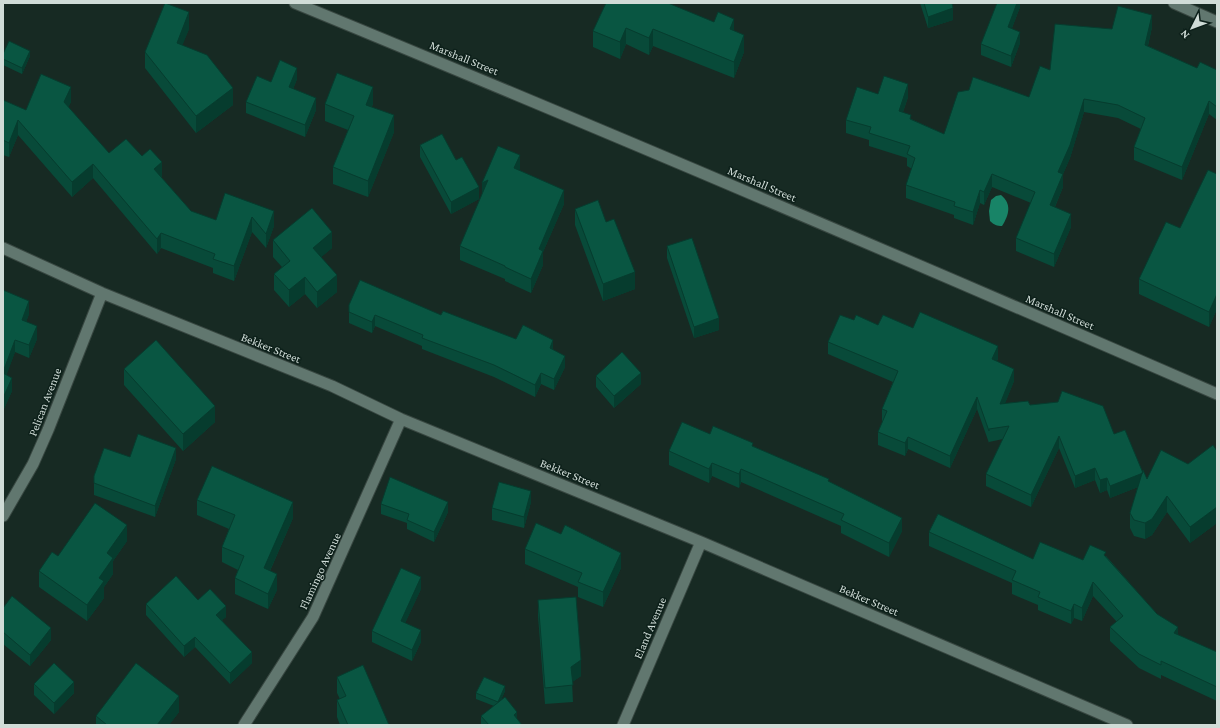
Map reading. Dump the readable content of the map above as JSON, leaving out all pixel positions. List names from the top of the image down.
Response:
{
  "streets": {
    "street": [
      "Marshall Street",
      "Bekker Street",
      "Pelican Avenue",
      "Flamingo Avenue",
      "Eland Avenue"
    ]
  },
  "crossings": [
    ["Bekker Street", "Pelican Avenue"],
    ["Bekker Street", "Flamingo Avenue"],
    ["Bekker Street", "Eland Avenue"]
  ],
  "north": "bottom left"
}
